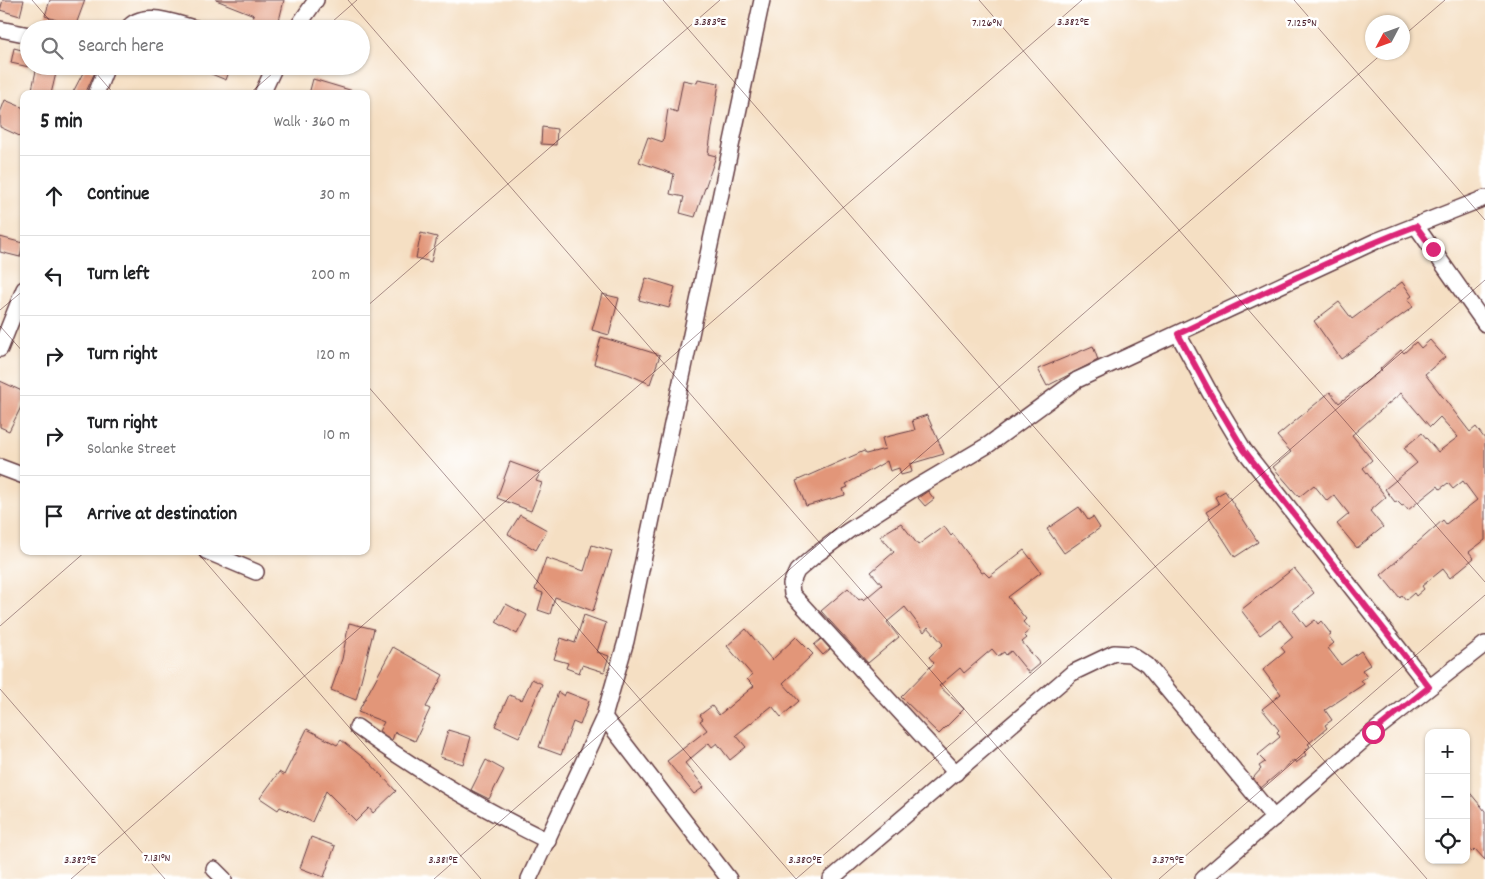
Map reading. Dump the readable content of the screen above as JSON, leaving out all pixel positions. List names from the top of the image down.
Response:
{
  "north": "bottom left",
  "page": {
    "search": "Search here",
    "heading": ["5 min", "Walk · 360 m"],
    "list": [
      ["Continue", "30 m"],
      ["Turn left", "200 m"],
      ["Turn right", "120 m"],
      ["Turn right", "Solanke Street", "10 m"],
      "Arrive at destination"
    ],
    "map_buttons": ["+", "−"]
  },
  "coordinates": [
    "3.383°E",
    "3.382°E",
    "7.125°N",
    "7.126°N",
    "7.131°N",
    "3.381°E",
    "3.380°E",
    "3.379°E"
  ]
}
